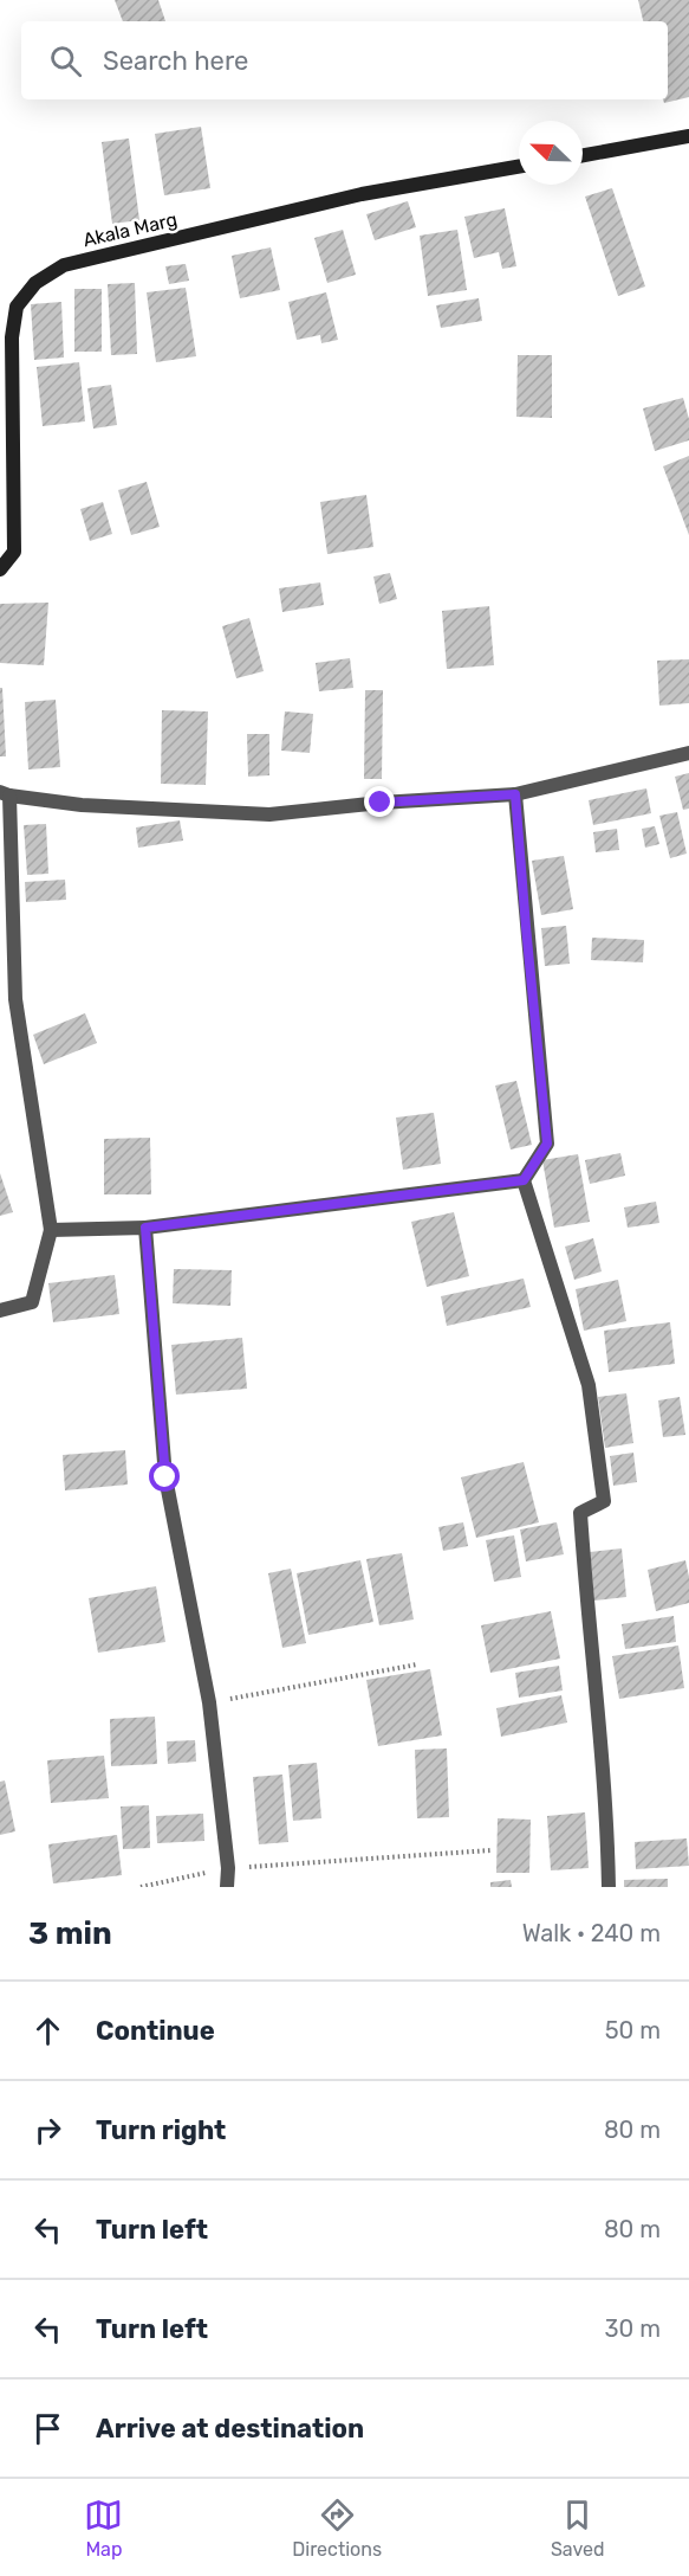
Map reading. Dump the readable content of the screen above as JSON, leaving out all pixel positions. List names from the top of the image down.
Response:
{
  "streets": {
    "main road": ["Akala Marg"]
  },
  "north": "top left",
  "page": {
    "search": "Search here",
    "heading": ["3 min", "Walk · 240 m"],
    "list": [
      ["Continue", "50 m"],
      ["Turn right", "80 m"],
      ["Turn left", "80 m"],
      ["Turn left", "30 m"],
      "Arrive at destination"
    ],
    "nav": ["Map", "Directions", "Saved"]
  }
}
